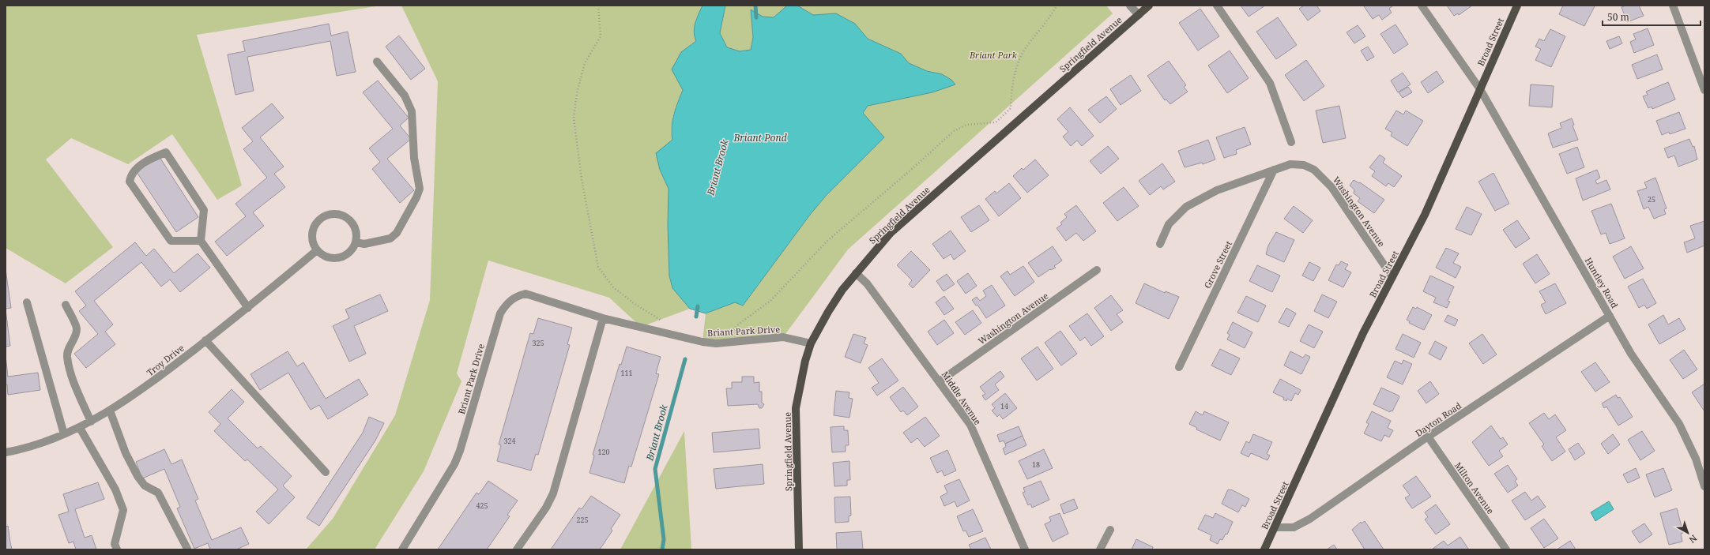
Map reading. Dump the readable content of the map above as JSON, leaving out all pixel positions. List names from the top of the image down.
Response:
{
  "streets": {
    "main road": ["Broad Street", "Springfield Avenue"],
    "street": [
      "Washington Avenue",
      "Grove Street",
      "Huntley Road",
      "Briant Park Drive",
      "Troy Drive",
      "Middle Avenue",
      "Dayton Road",
      "Milton Avenue"
    ]
  },
  "crossings": [
    ["Broad Street", "Washington Avenue"],
    ["Broad Street", "Huntley Road"],
    ["Broad Street", "Dayton Road"],
    ["Springfield Avenue", "Briant Park Drive"],
    ["Springfield Avenue", "Middle Avenue"],
    ["Washington Avenue", "Grove Street"],
    ["Washington Avenue", "Middle Avenue"],
    ["Huntley Road", "Dayton Road"],
    ["Dayton Road", "Milton Avenue"]
  ],
  "water": ["Briant Pond", "Briant Brook"],
  "parks": ["Briant Park"],
  "house_numbers": [
    "25",
    "325",
    "111",
    "14",
    "324",
    "120",
    "18",
    "425",
    "225"
  ],
  "scale_bar": "50 m",
  "north": "bottom right"
}
